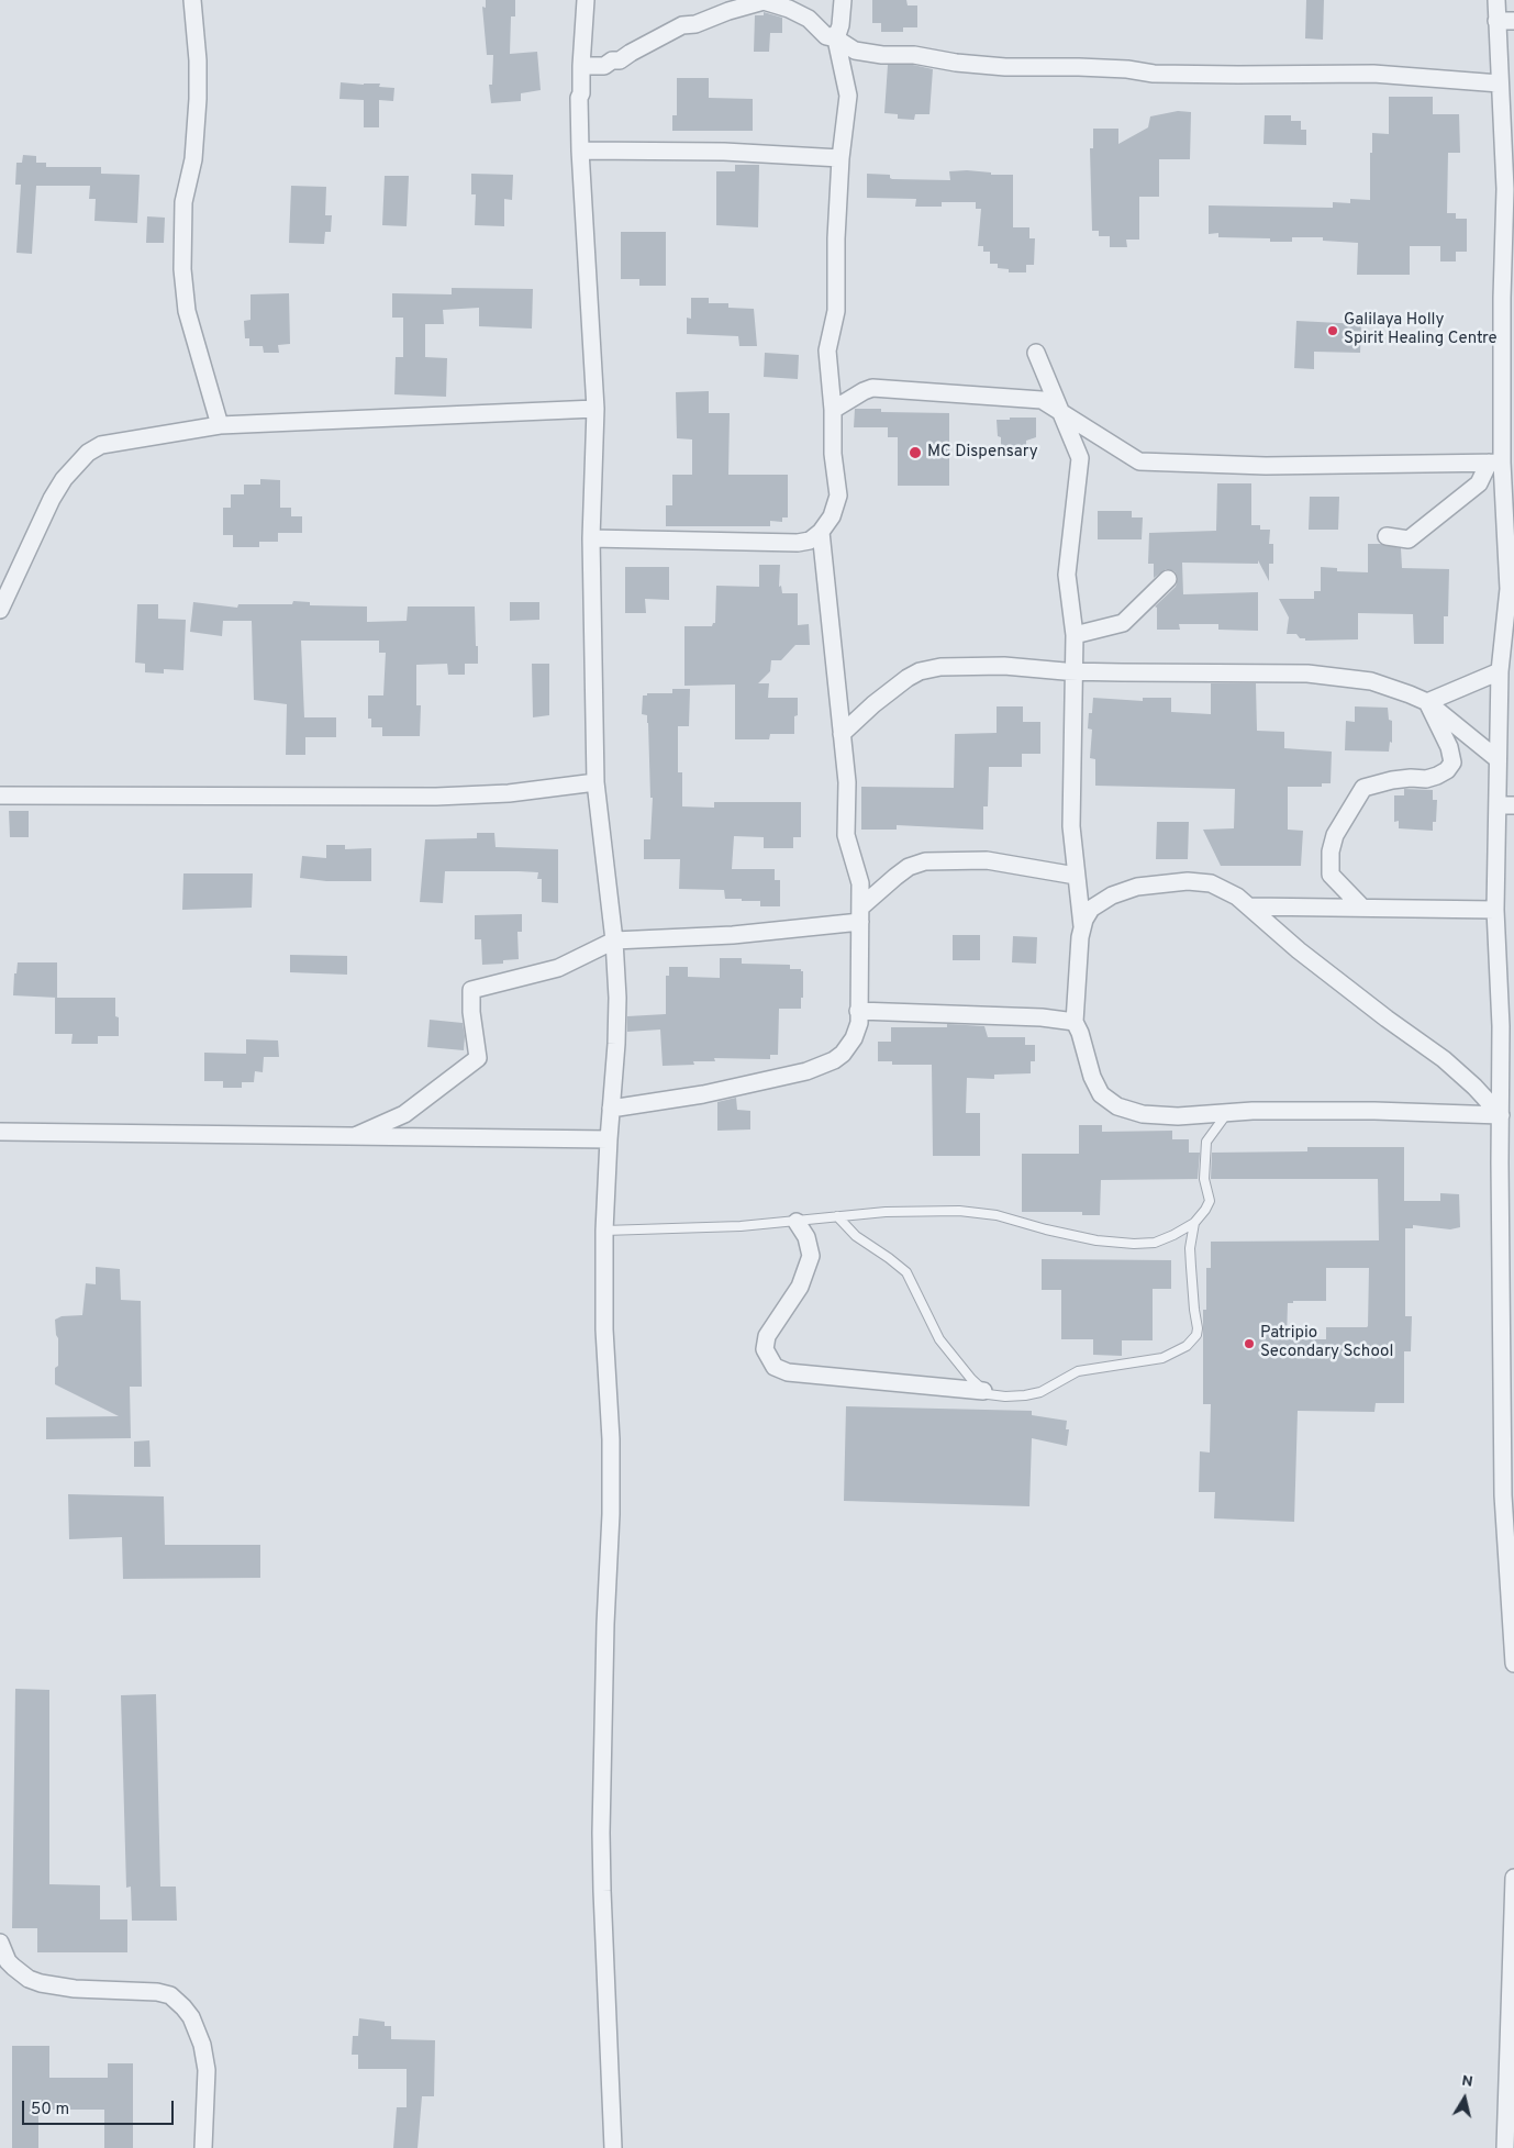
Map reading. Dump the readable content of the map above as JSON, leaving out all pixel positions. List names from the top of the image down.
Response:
{
  "places": ["Galilaya Holly Spirit Healing Centre", "MC Dispensary", "Patripio Secondary School"],
  "scale_bar": "50 m",
  "north": "top"
}
